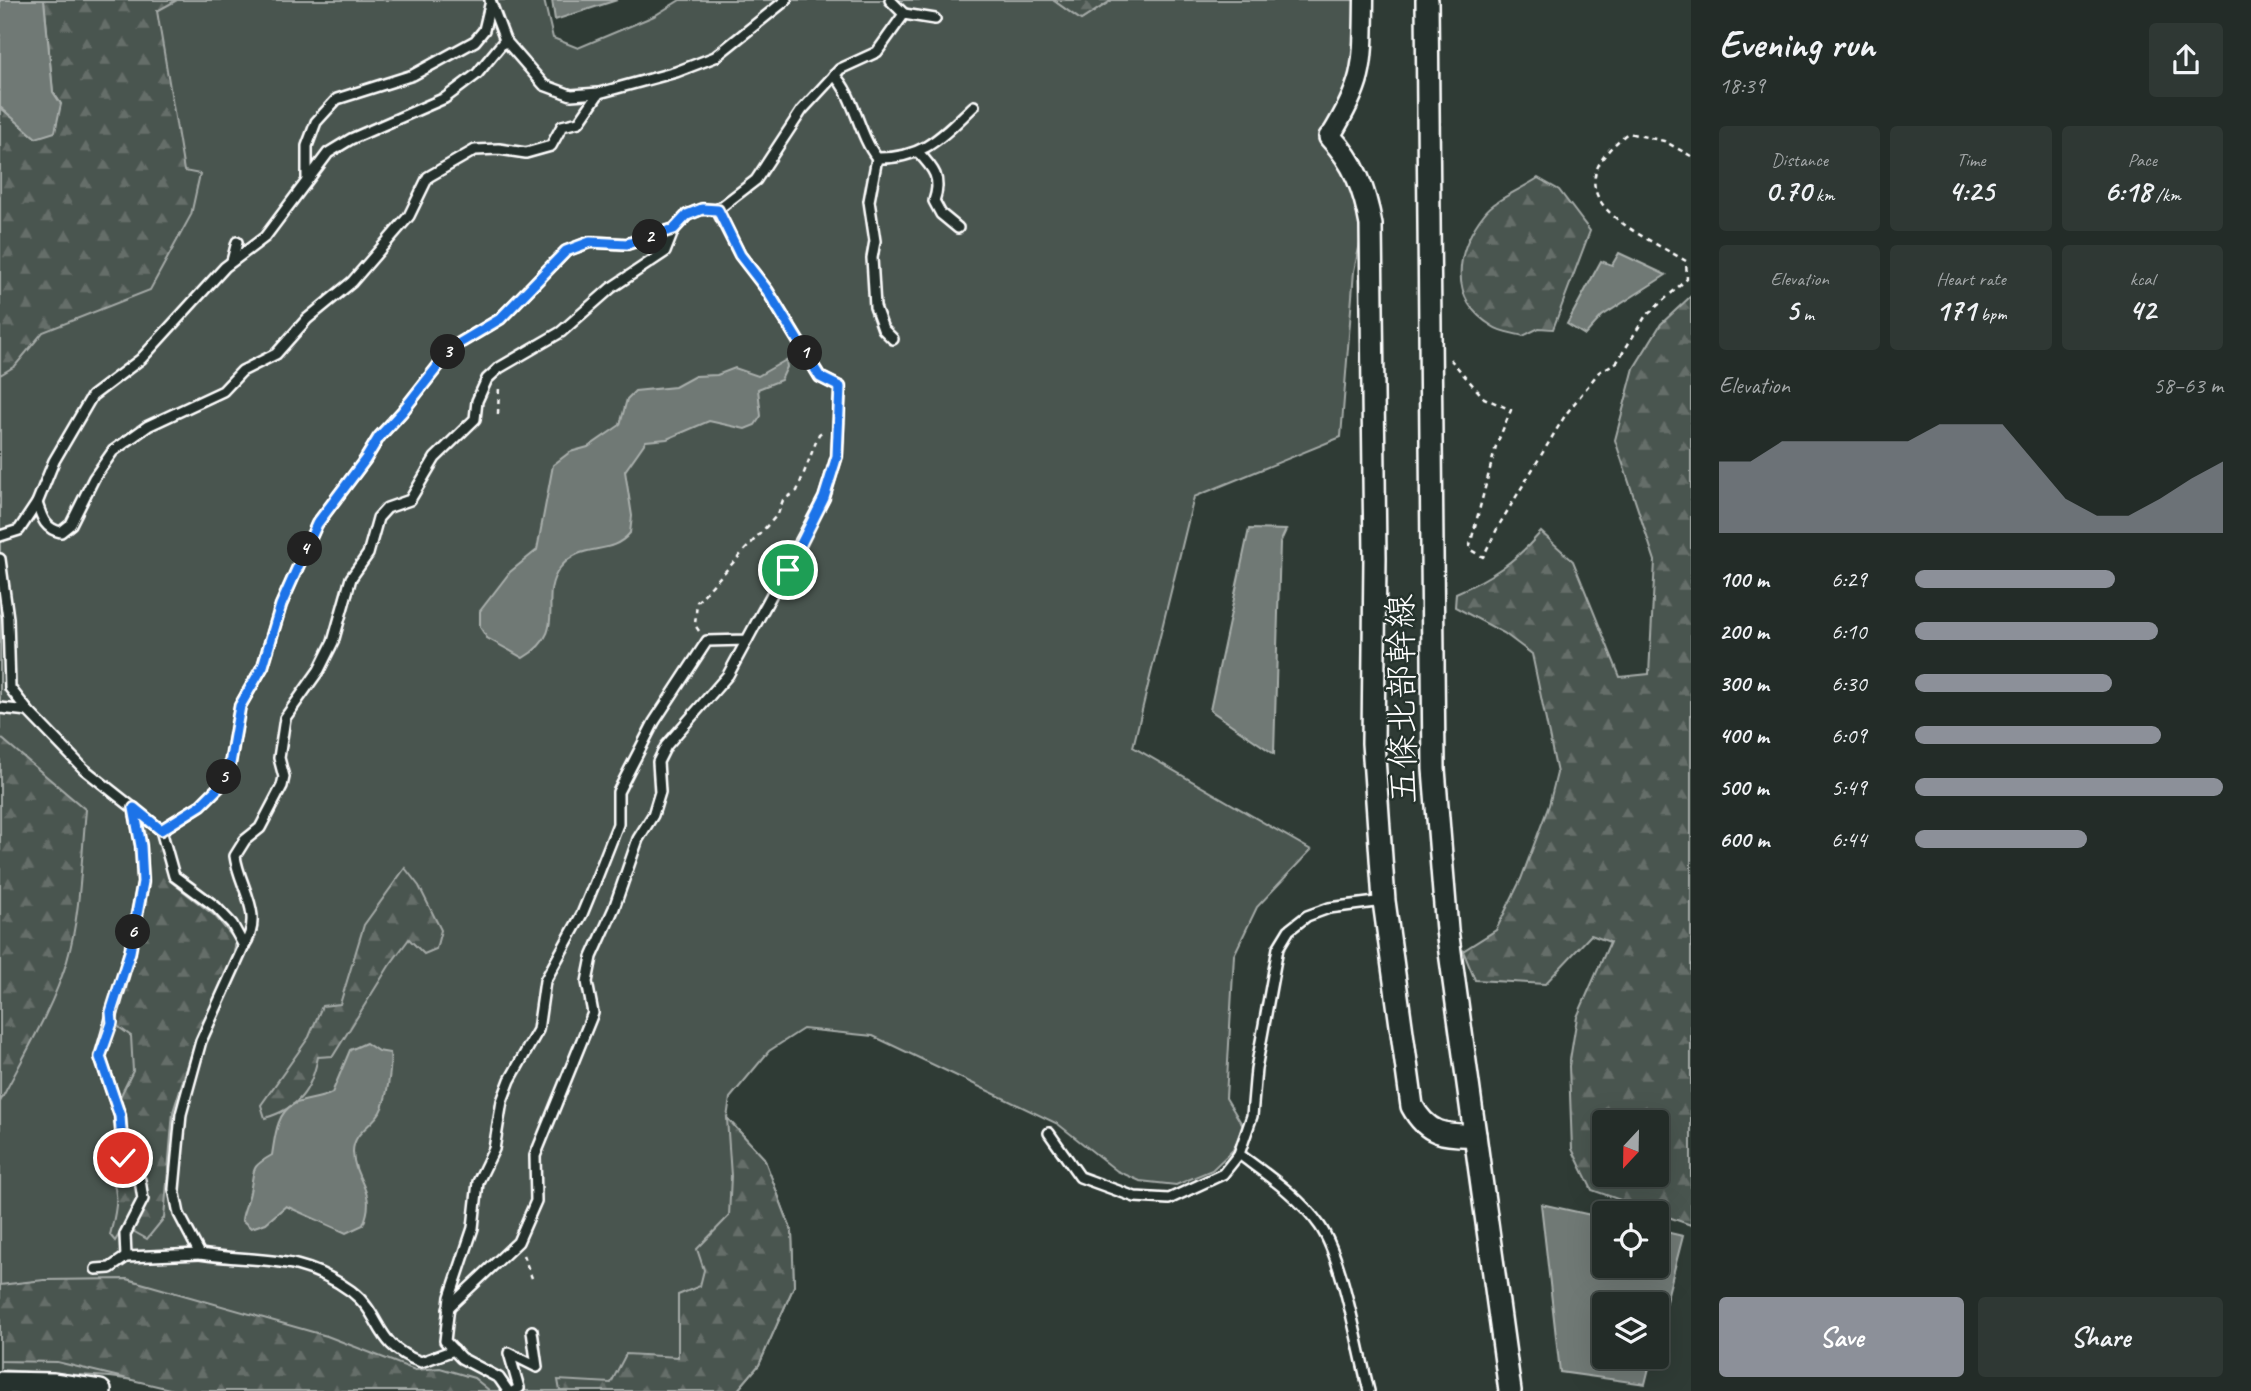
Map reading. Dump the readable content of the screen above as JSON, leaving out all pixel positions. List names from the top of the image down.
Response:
{
  "streets": {
    "street": ["五條北部幹線"]
  },
  "north": "bottom",
  "page": {
    "heading": ["Evening run", "18:39"],
    "stats": [
      ["Distance", "0.70 km"],
      ["Time", "4:25"],
      ["Pace", "6:18 /km"],
      ["Elevation", "5 m"],
      ["Heart rate", "171 bpm"],
      ["kcal", "42"]
    ],
    "pins": [
      "2",
      "3",
      "1",
      "4",
      "5",
      "6"
    ],
    "chart": ["Elevation", "58–63 m"],
    "list": [
      {
        "name": "100 m",
        "note": "6:29"
      },
      {
        "name": "200 m",
        "note": "6:10"
      },
      {
        "name": "300 m",
        "note": "6:30"
      },
      {
        "name": "400 m",
        "note": "6:09"
      },
      {
        "name": "500 m",
        "note": "5:49"
      },
      {
        "name": "600 m",
        "note": "6:44"
      }
    ],
    "buttons": ["Save", "Share"]
  }
}
